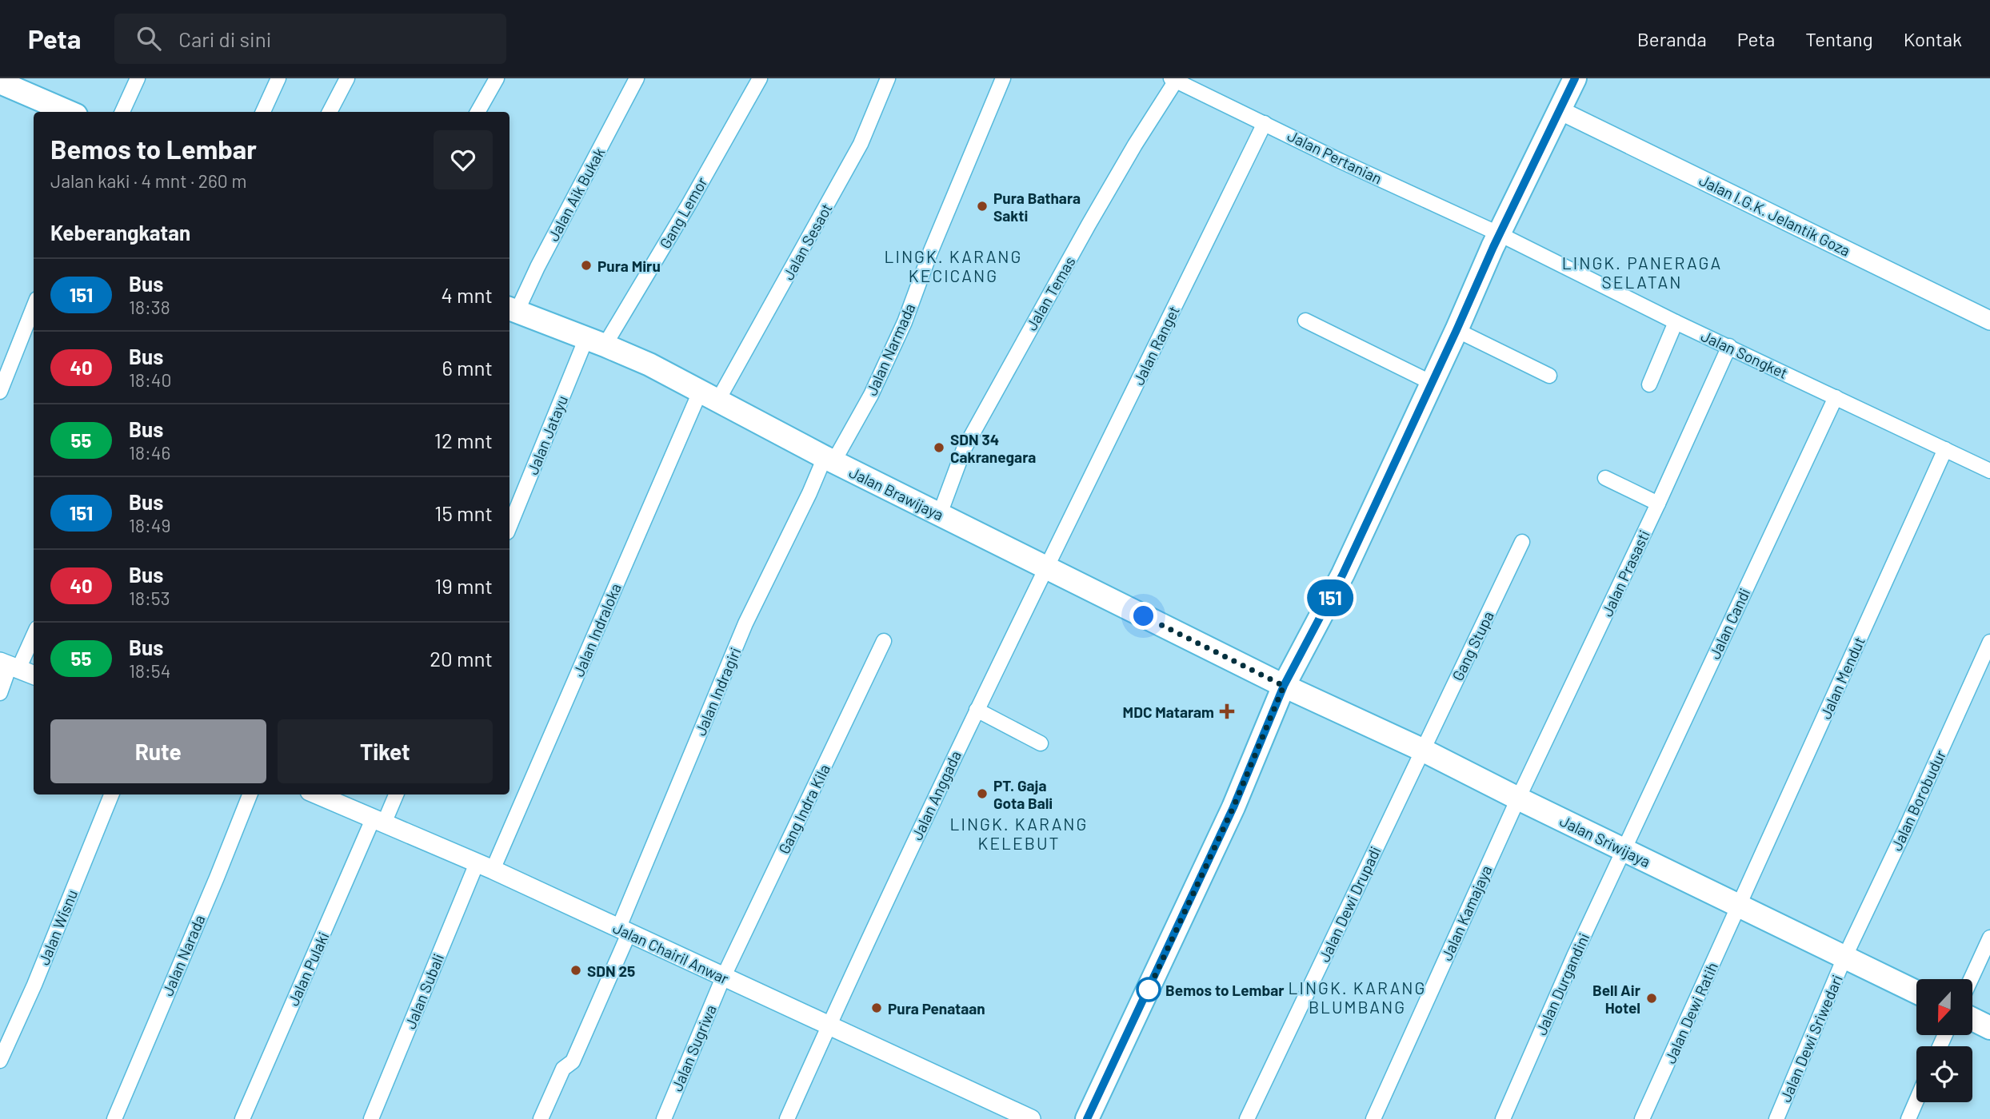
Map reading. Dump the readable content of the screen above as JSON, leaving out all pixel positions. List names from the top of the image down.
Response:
{
  "streets": {
    "main road": ["Jalan Brawijaya", "Jalan Sriwijaya"],
    "street": [
      "Jalan Pertanian",
      "Jalan Aik Bukak",
      "Gang Lemor",
      "Jalan I.G.K. Jelantik Goza",
      "Jalan Sesaot",
      "Jalan Temas",
      "Jalan Ranget",
      "Jalan Narmada",
      "Jalan Songket",
      "Jalan Jatayu",
      "Jalan Prasasti",
      "Jalan Candi",
      "Jalan Indraloka",
      "Gang Stupa",
      "Jalan Mendut",
      "Jalan Indragiri",
      "Jalan Anggada",
      "Jalan Borobudur",
      "Gang Indra Kila",
      "Jalan Dewi Drupadi",
      "Jalan Kamajaya",
      "Jalan Wisnu",
      "Jalan Chairil Anwar",
      "Jalan Narada",
      "Jalan Pulaki",
      "Jalan Durgandini",
      "Jalan Subali",
      "Jalan Dewi Ratih",
      "Jalan Dewi Sriwedari",
      "Jalan Sugriwa"
    ]
  },
  "crossings": [
    ["Jalan Pertanian", "Jalan Temas"],
    ["Jalan Pertanian", "Jalan Ranget"],
    ["Jalan Pertanian", "Jalan Songket"],
    ["Jalan Aik Bukak", "Jalan Brawijaya"],
    ["Gang Lemor", "Jalan Jatayu"],
    ["Gang Lemor", "Jalan Brawijaya"],
    ["Jalan Sesaot", "Jalan Brawijaya"],
    ["Jalan Sesaot", "Jalan Indraloka"],
    ["Jalan Temas", "Jalan Brawijaya"],
    ["Jalan Ranget", "Jalan Brawijaya"],
    ["Jalan Ranget", "Jalan Anggada"],
    ["Jalan Narmada", "Jalan Brawijaya"],
    ["Jalan Narmada", "Jalan Indragiri"],
    ["Jalan Songket", "Jalan Prasasti"],
    ["Jalan Songket", "Jalan Candi"],
    ["Jalan Songket", "Jalan Mendut"],
    ["Jalan Jatayu", "Jalan Brawijaya"],
    ["Jalan Brawijaya", "Jalan Indraloka"],
    ["Jalan Brawijaya", "Jalan Indragiri"],
    ["Jalan Brawijaya", "Jalan Anggada"],
    ["Jalan Brawijaya", "Jalan Sriwijaya"],
    ["Jalan Prasasti", "Jalan Sriwijaya"],
    ["Jalan Prasasti", "Jalan Kamajaya"],
    ["Jalan Candi", "Jalan Sriwijaya"],
    ["Jalan Candi", "Jalan Durgandini"],
    ["Jalan Indraloka", "Jalan Chairil Anwar"],
    ["Jalan Indraloka", "Jalan Subali"],
    ["Gang Stupa", "Jalan Sriwijaya"],
    ["Gang Stupa", "Jalan Dewi Drupadi"],
    ["Jalan Mendut", "Jalan Sriwijaya"],
    ["Jalan Mendut", "Jalan Dewi Ratih"],
    ["Jalan Indragiri", "Jalan Chairil Anwar"],
    ["Jalan Anggada", "Jalan Chairil Anwar"],
    ["Jalan Borobudur", "Jalan Sriwijaya"],
    ["Jalan Borobudur", "Jalan Dewi Sriwedari"],
    ["Gang Indra Kila", "Jalan Chairil Anwar"],
    ["Gang Indra Kila", "Jalan Sugriwa"],
    ["Jalan Sriwijaya", "Jalan Dewi Drupadi"],
    ["Jalan Sriwijaya", "Jalan Kamajaya"],
    ["Jalan Sriwijaya", "Jalan Durgandini"],
    ["Jalan Sriwijaya", "Jalan Dewi Ratih"],
    ["Jalan Sriwijaya", "Jalan Dewi Sriwedari"],
    ["Jalan Chairil Anwar", "Jalan Pulaki"],
    ["Jalan Chairil Anwar", "Jalan Subali"],
    ["Jalan Chairil Anwar", "Jalan Sugriwa"]
  ],
  "districts": [
    "LINGK. KARANG KECICANG",
    "LINGK. PANERAGA SELATAN",
    "LINGK. KARANG KELEBUT",
    "LINGK. KARANG BLUMBANG"
  ],
  "places": {
    "other": [
      "Pura Bathara Sakti",
      "Pura Miru",
      "SDN 34 Cakranegara",
      "PT. Gaja Gota Bali",
      "SDN 25",
      "Bemos to Lembar",
      "Bell Air Hotel",
      "Pura Penataan"
    ],
    "health": ["MDC Mataram"]
  },
  "lines": ["bus line 151"],
  "north": "bottom",
  "page": {
    "header": "Peta",
    "search": "Cari di sini",
    "nav": [
      "Beranda",
      "Peta",
      "Tentang",
      "Kontak"
    ],
    "on_map": "151",
    "heading": [
      ["Bemos to Lembar", "Jalan kaki · 4 mnt · 260 m"],
      "Keberangkatan"
    ],
    "list": [
      {
        "mark": "151",
        "name": "Bus",
        "note": "18:38",
        "value": "4 mnt"
      },
      {
        "mark": "40",
        "name": "Bus",
        "note": "18:40",
        "value": "6 mnt"
      },
      {
        "mark": "55",
        "name": "Bus",
        "note": "18:46",
        "value": "12 mnt"
      },
      {
        "mark": "151",
        "name": "Bus",
        "note": "18:49",
        "value": "15 mnt"
      },
      {
        "mark": "40",
        "name": "Bus",
        "note": "18:53",
        "value": "19 mnt"
      },
      {
        "mark": "55",
        "name": "Bus",
        "note": "18:54",
        "value": "20 mnt"
      }
    ],
    "buttons": ["Rute", "Tiket"]
  }
}
